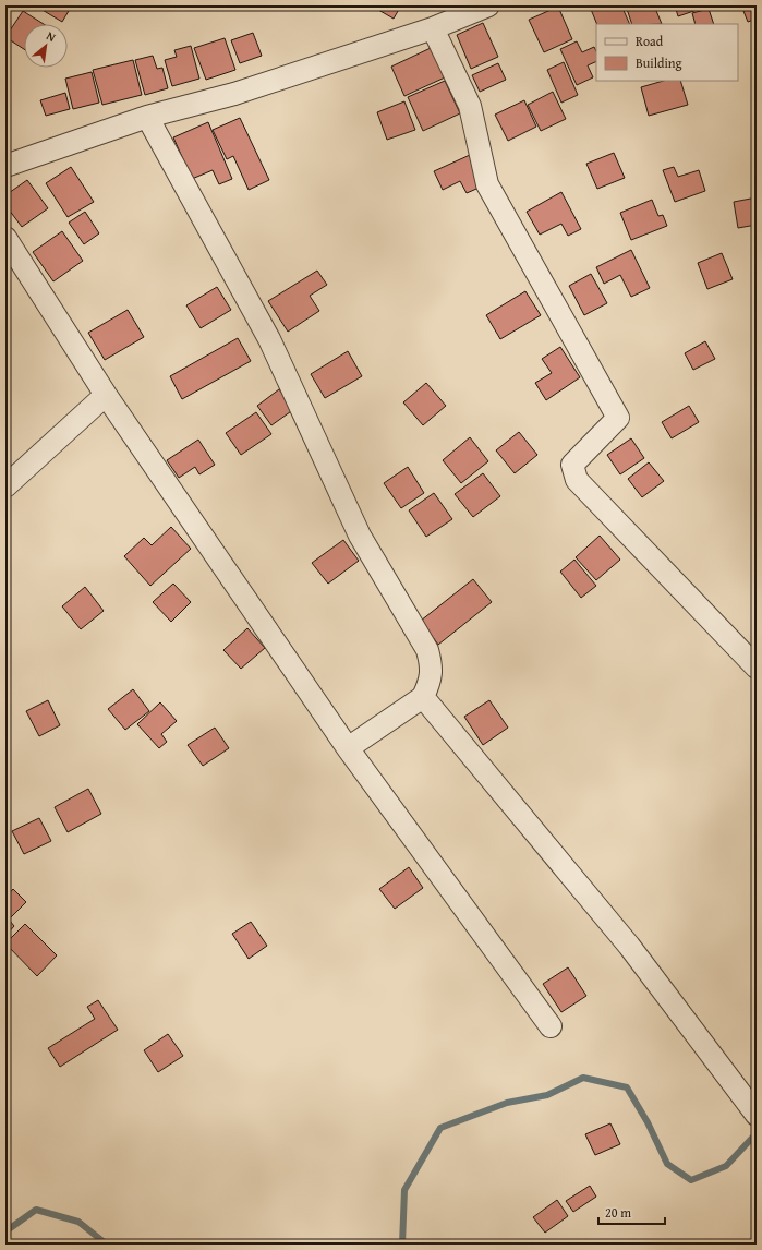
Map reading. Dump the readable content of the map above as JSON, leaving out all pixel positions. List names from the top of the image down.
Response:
{
  "legend": ["Road", "Building"],
  "scale_bar": "20 m",
  "north": "top right"
}
